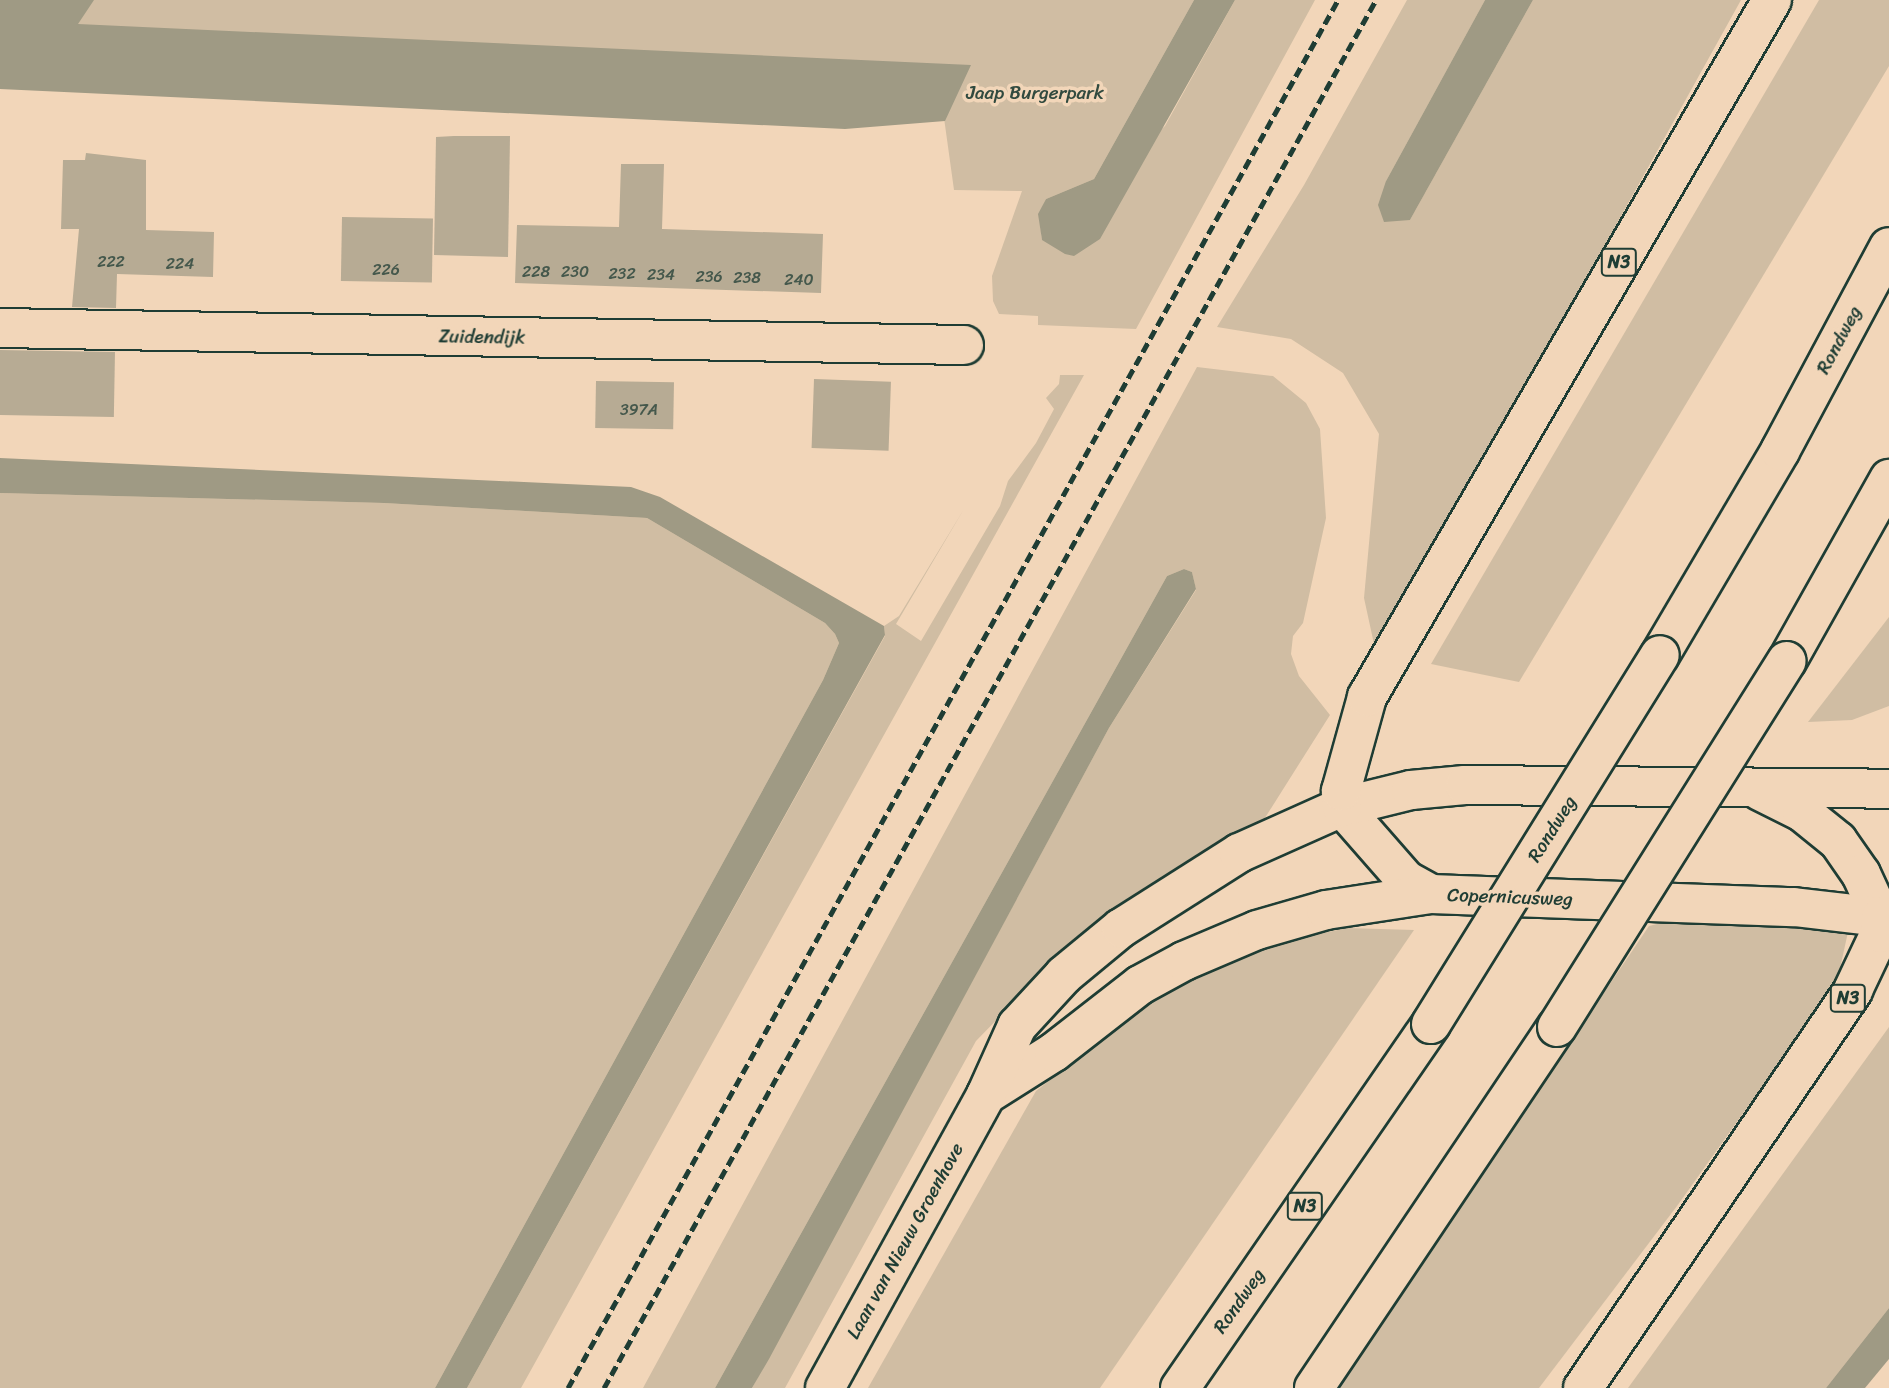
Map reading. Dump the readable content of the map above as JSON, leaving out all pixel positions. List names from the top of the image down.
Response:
{
  "streets": {
    "main road": [
      "N3",
      "Zuidendijk",
      "Rondweg",
      "Copernicusweg",
      "Laan van Nieuw Groenhove"
    ]
  },
  "crossings": [
    ["N3", "Copernicusweg"],
    ["N3", "Laan van Nieuw Groenhove"],
    ["Copernicusweg", "Laan van Nieuw Groenhove"]
  ],
  "parks": ["Jaap Burgerpark"],
  "house_numbers": [
    "222",
    "224",
    "226",
    "228",
    "230",
    "232",
    "234",
    "236",
    "238",
    "240",
    "397A"
  ]
}
